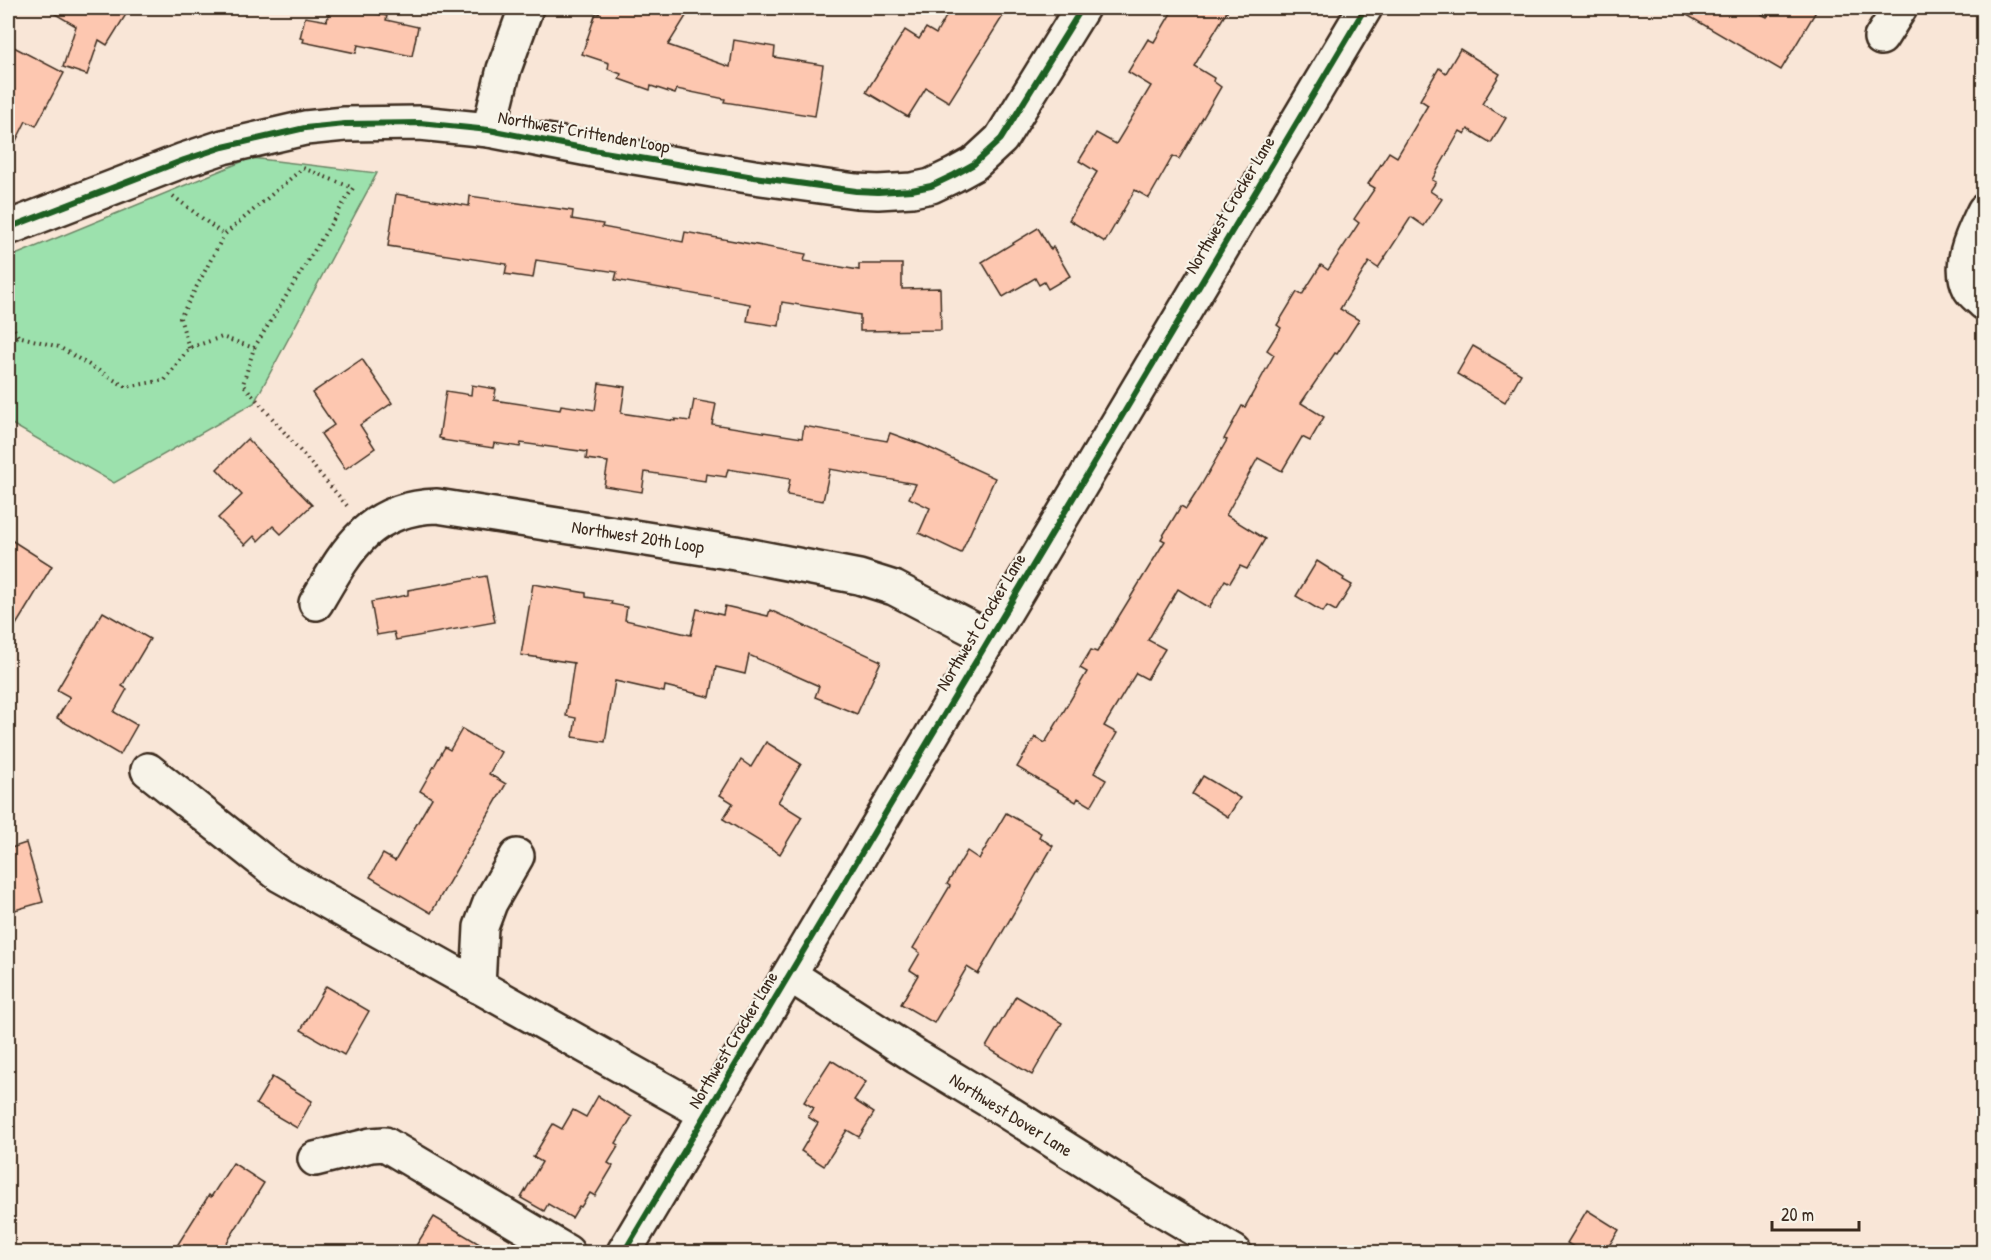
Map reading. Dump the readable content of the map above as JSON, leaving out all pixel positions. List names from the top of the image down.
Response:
{
  "streets": {
    "street": [
      "Northwest Crittenden Loop",
      "Northwest Crocker Lane",
      "Northwest 20th Loop",
      "Northwest Dover Lane"
    ]
  },
  "crossings": [
    ["Northwest Crocker Lane", "Northwest 20th Loop"],
    ["Northwest Crocker Lane", "Northwest Dover Lane"]
  ],
  "scale_bar": "20 m"
}
